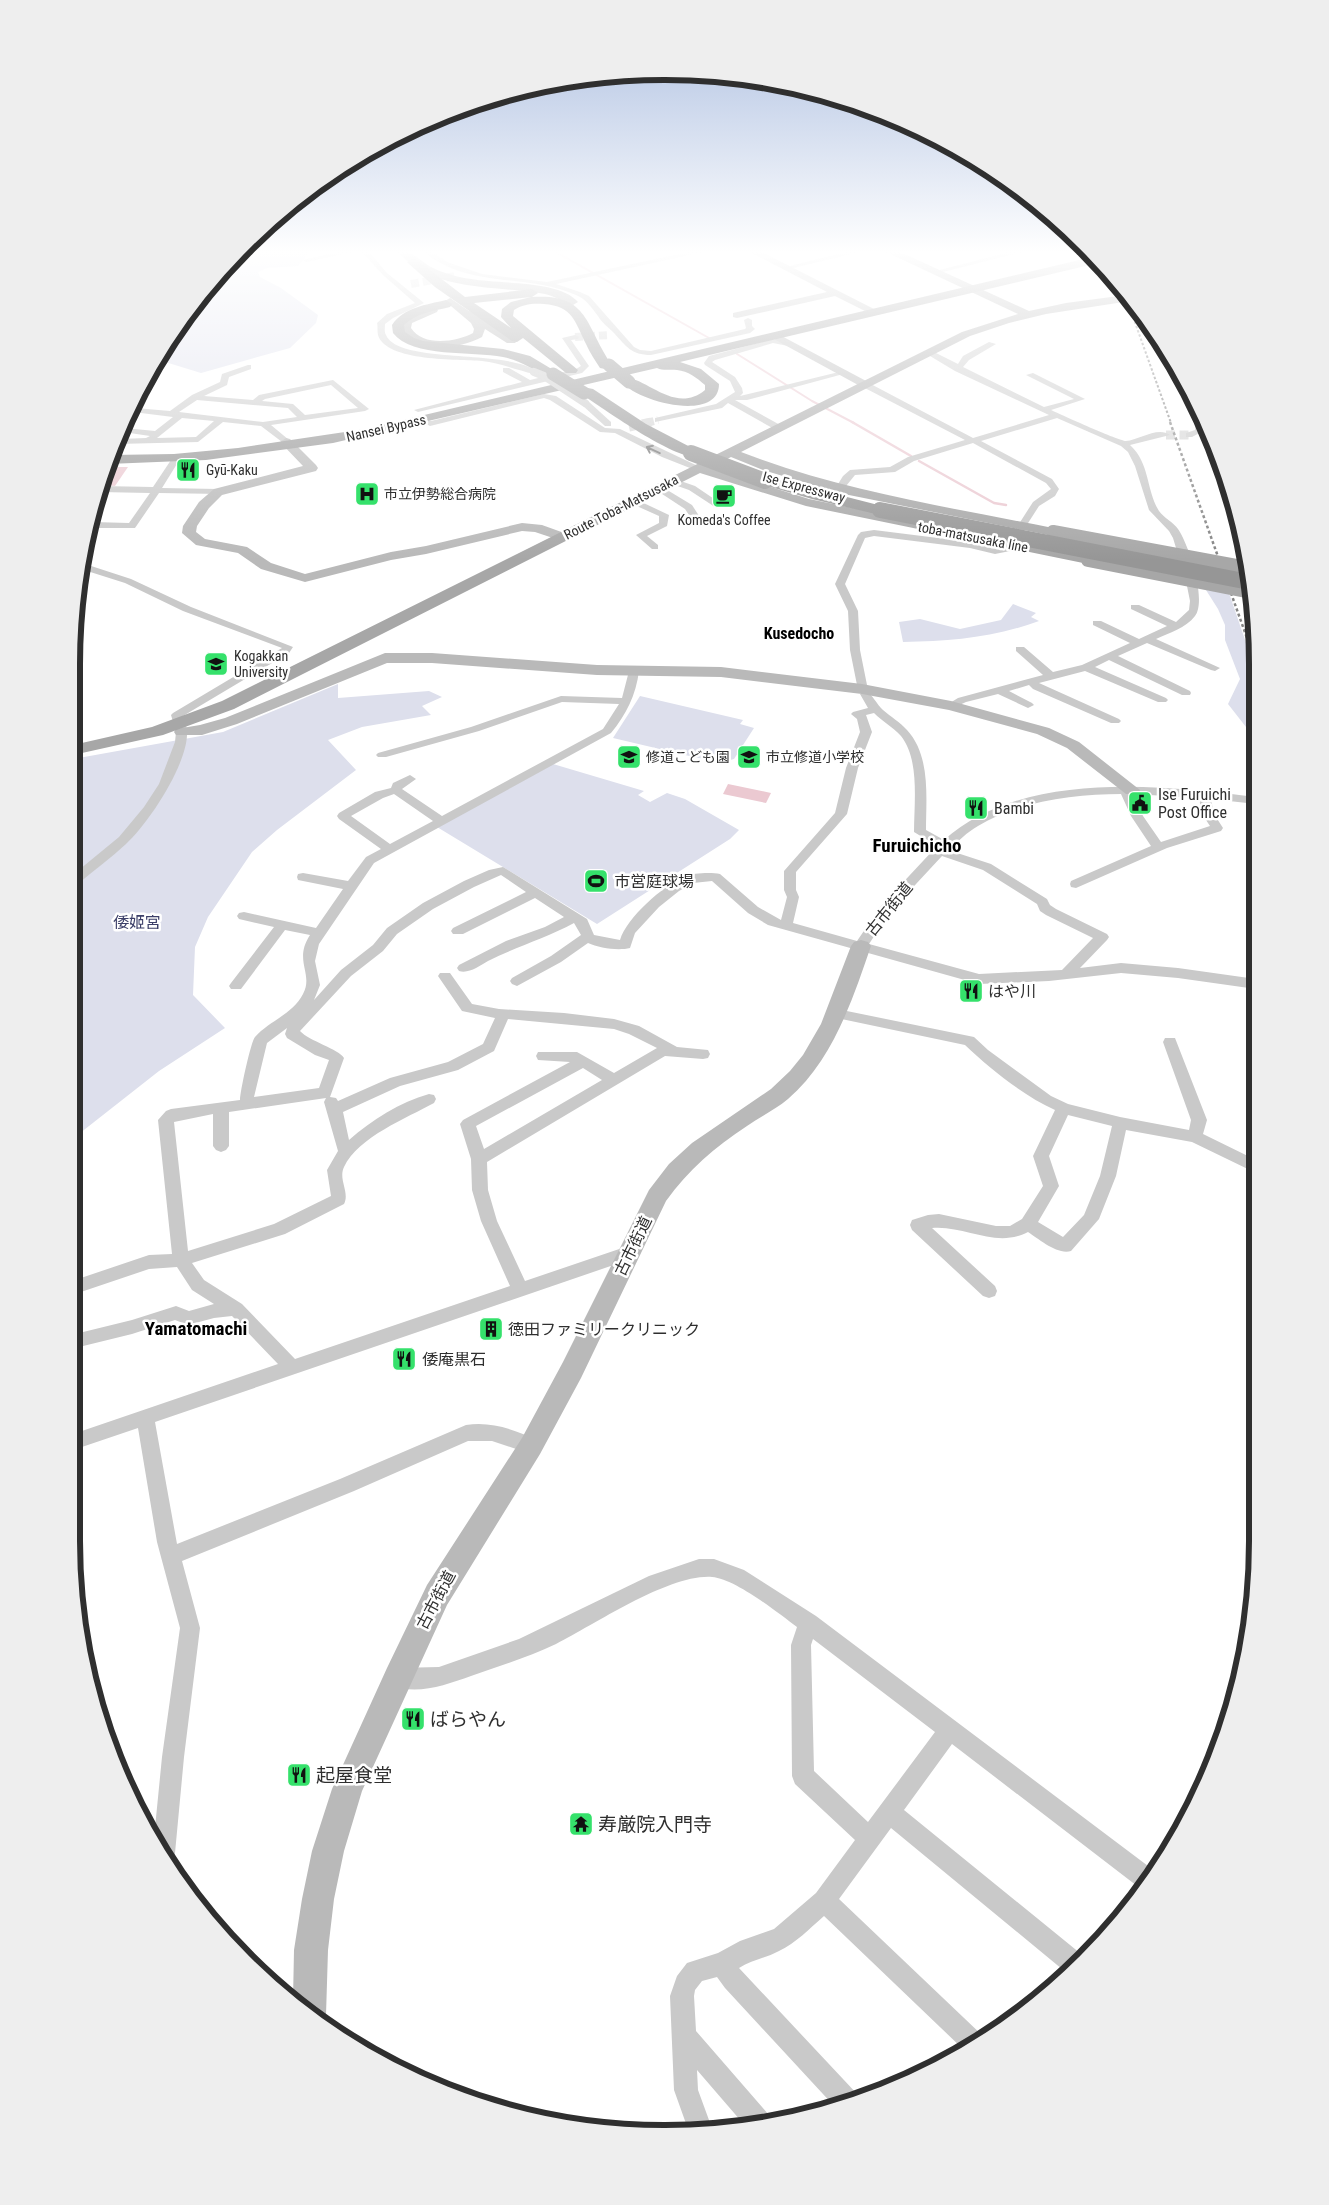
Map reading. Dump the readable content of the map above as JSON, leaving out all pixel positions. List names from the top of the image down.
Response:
{
  "streets": {
    "highway": ["Nansei Bypass", "Ise Expressway"],
    "main road": ["Route Toba-Matsusaka", "toba-matsusaka line"],
    "street": ["古市街道"]
  },
  "crossings": [
    ["Route Toba-Matsusaka", "toba-matsusaka line"]
  ],
  "districts": ["Kusedocho", "Furuichicho", "Yamatomachi"],
  "parks": ["倭姬宮"],
  "places": {
    "restaurant": [
      "Gyū-Kaku",
      "Bambi",
      "はや川",
      "倭庵黒石",
      "ばらやん",
      "起屋食堂"
    ],
    "hospital": ["市立伊勢総合病院"],
    "cafe": ["Komeda's Coffee"],
    "school or university": ["Kogakkan University", "修道こども園", "市立修道小学校"],
    "public building": ["Ise Furuichi Post Office"],
    "sports": ["市営庭球場"],
    "building": ["徳田ファミリークリニック"],
    "temple": ["寿厳院入門寺"]
  }
}
